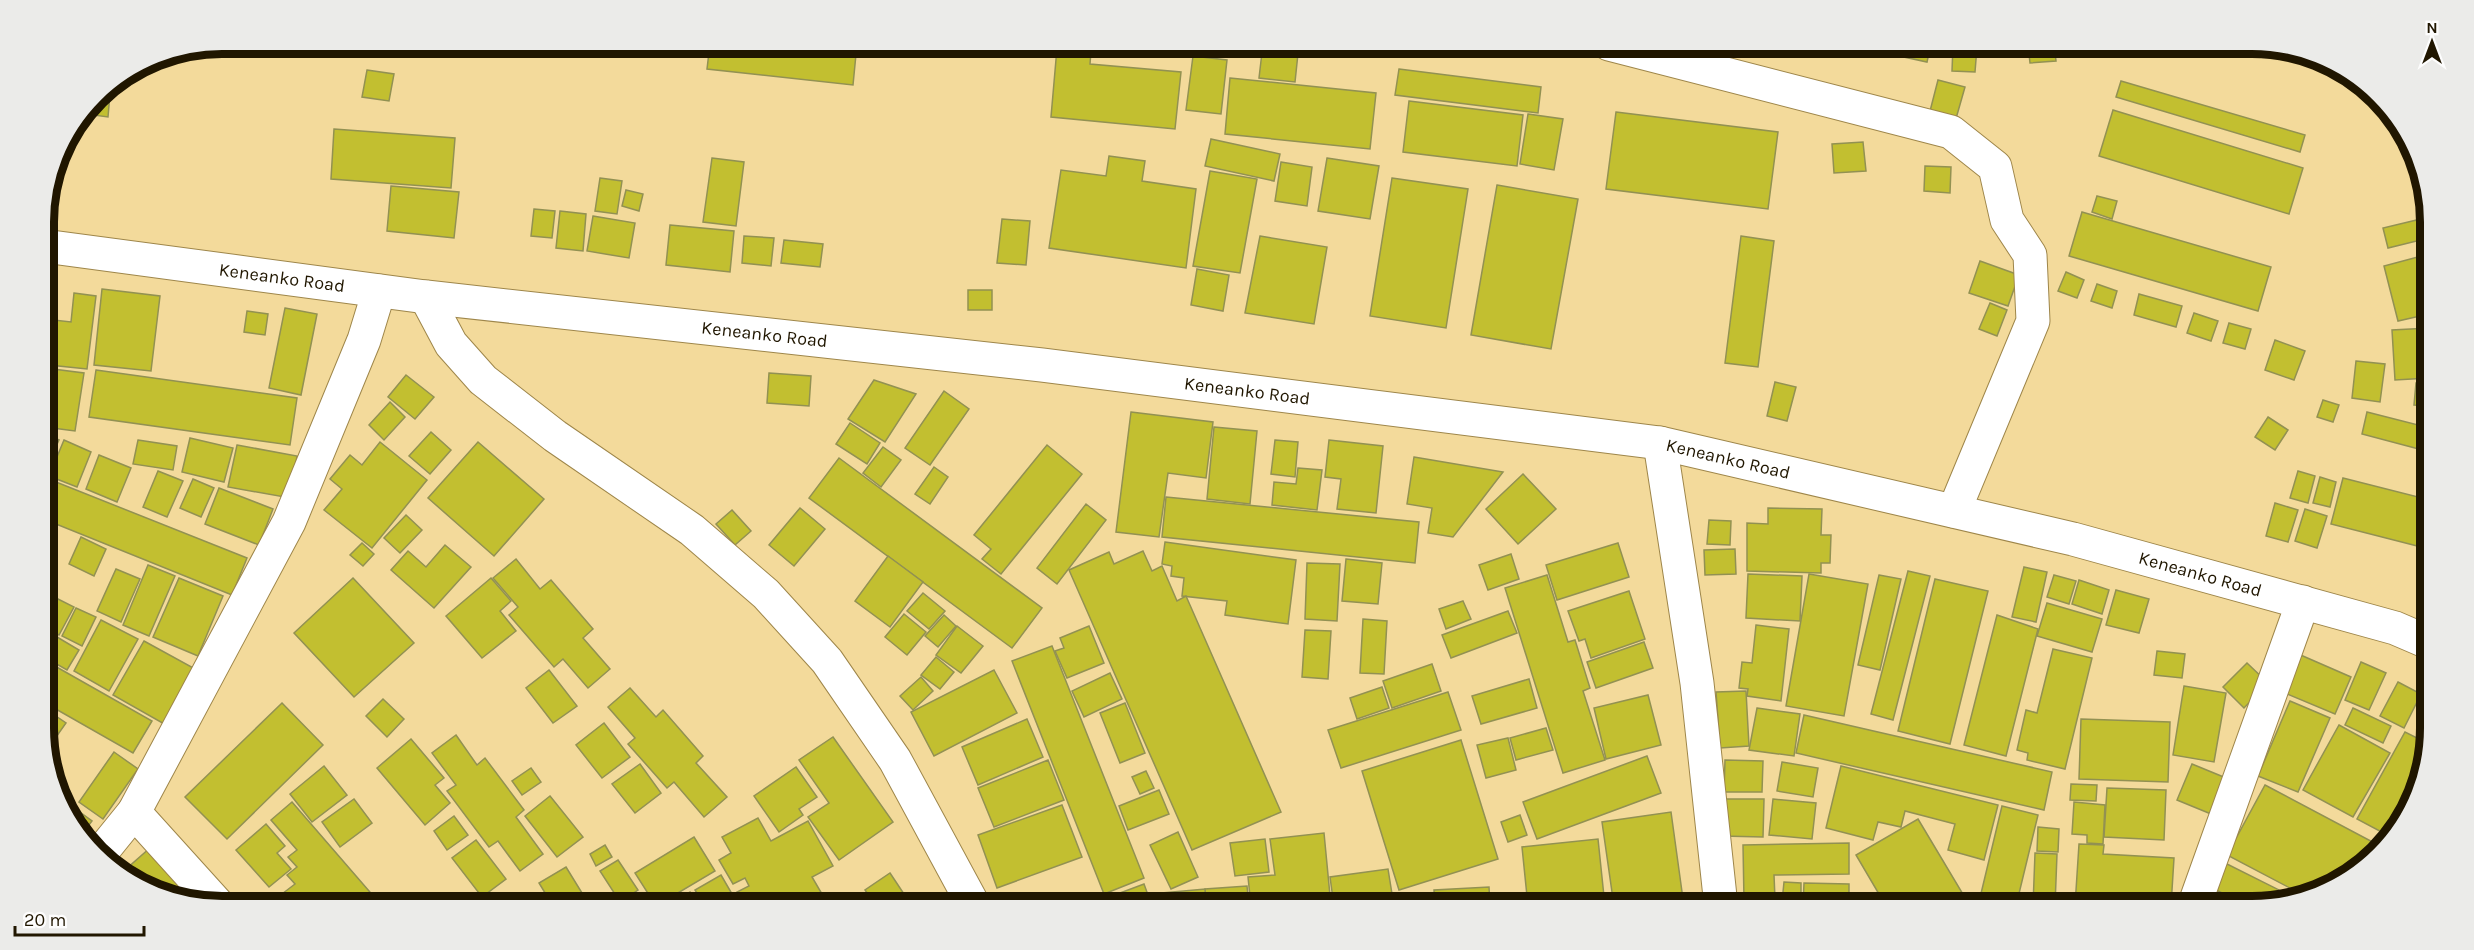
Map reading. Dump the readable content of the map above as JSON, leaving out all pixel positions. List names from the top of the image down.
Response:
{
  "streets": {
    "street": ["Keneanko Road"]
  },
  "scale_bar": "20 m",
  "north": "top"
}
